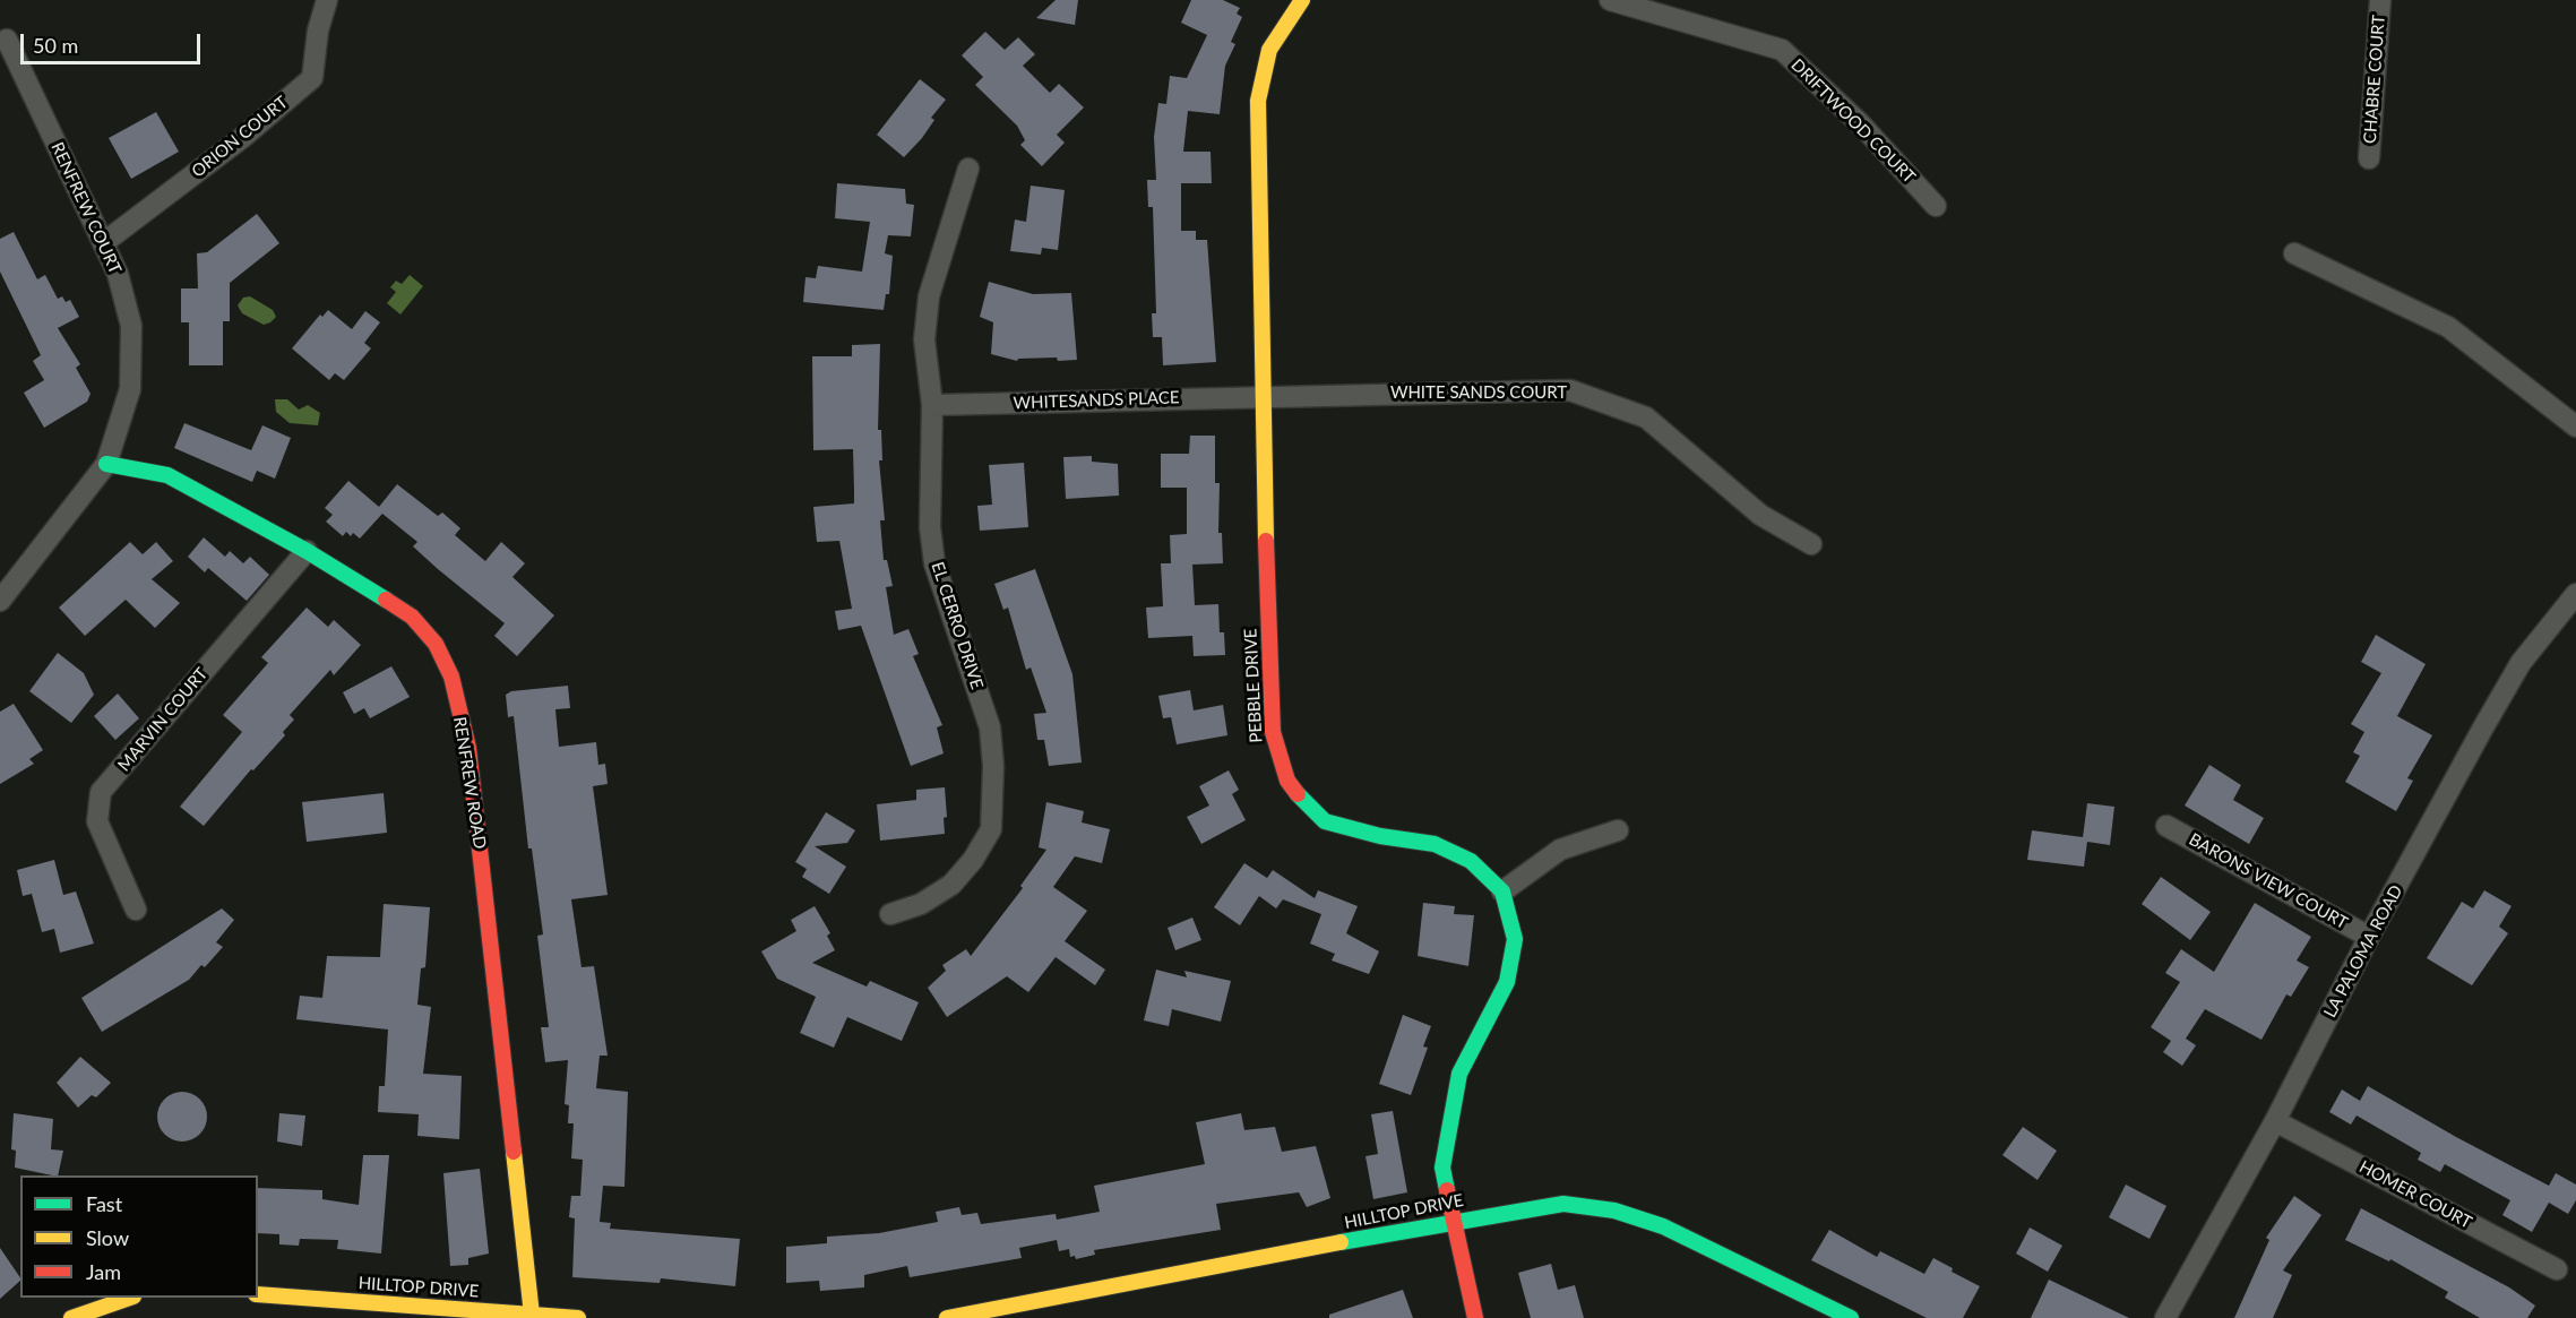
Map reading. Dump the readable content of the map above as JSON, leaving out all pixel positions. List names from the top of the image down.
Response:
{
  "streets": {
    "street": [
      "CHABRE COURT",
      "DRIFTWOOD COURT",
      "ORION COURT",
      "RENFREW COURT",
      "WHITE SANDS COURT",
      "WHITESANDS PLACE",
      "EL CERRO DRIVE",
      "PEBBLE DRIVE",
      "MARVIN COURT",
      "RENFREW ROAD",
      "BARONS VIEW COURT",
      "LA PALOMA ROAD",
      "HOMER COURT",
      "HILLTOP DRIVE"
    ]
  },
  "crossings": [
    ["ORION COURT", "RENFREW COURT"],
    ["RENFREW COURT", "RENFREW ROAD"],
    ["WHITE SANDS COURT", "WHITESANDS PLACE"],
    ["WHITE SANDS COURT", "PEBBLE DRIVE"],
    ["WHITESANDS PLACE", "EL CERRO DRIVE"],
    ["WHITESANDS PLACE", "PEBBLE DRIVE"],
    ["MARVIN COURT", "RENFREW ROAD"],
    ["RENFREW ROAD", "HILLTOP DRIVE"],
    ["BARONS VIEW COURT", "LA PALOMA ROAD"],
    ["LA PALOMA ROAD", "HOMER COURT"]
  ],
  "legend": ["Fast", "Slow", "Jam"],
  "scale_bar": "50 m"
}
